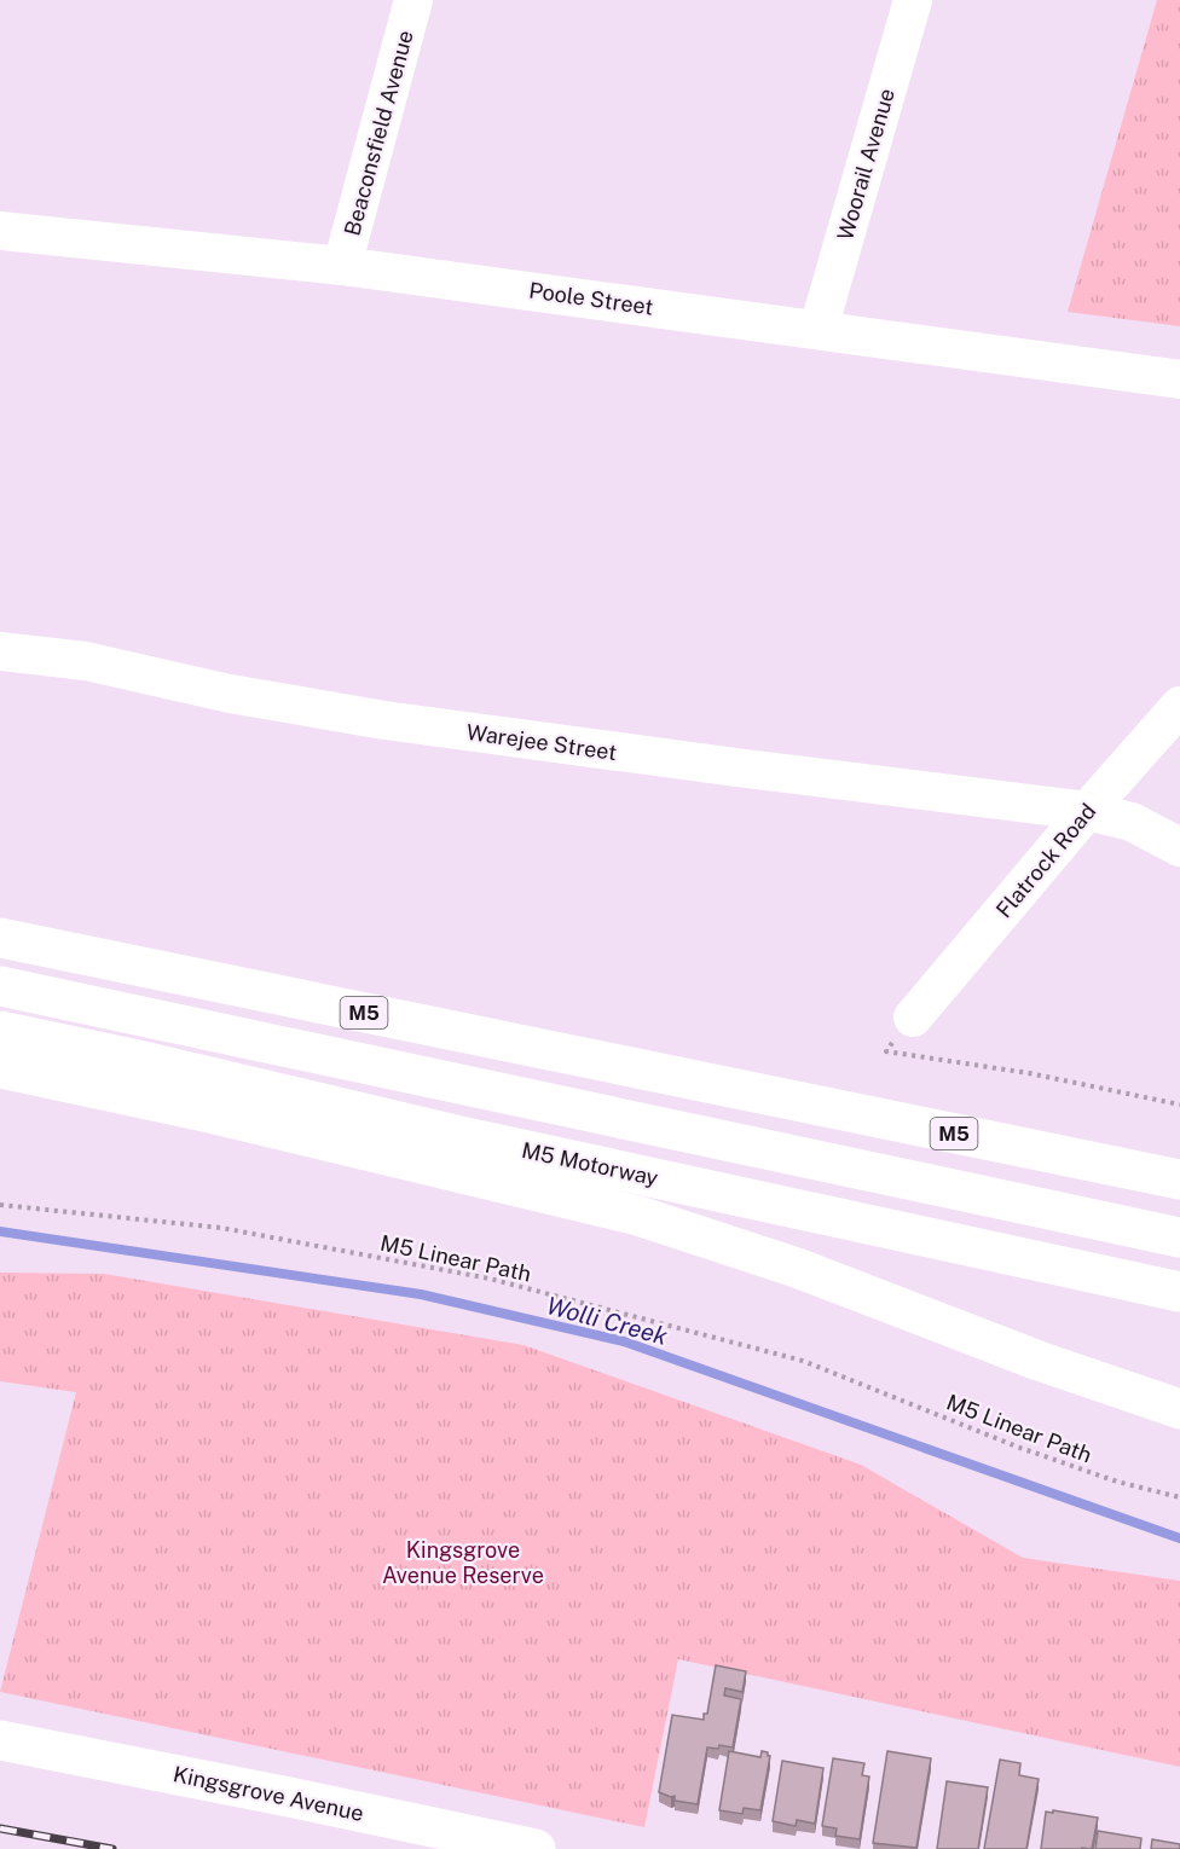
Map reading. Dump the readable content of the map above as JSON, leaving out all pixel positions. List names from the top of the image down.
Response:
{
  "streets": {
    "main road": ["M5", "M5 Motorway", "Kingsgrove Avenue"],
    "street": [
      "Beaconsfield Avenue",
      "Woorail Avenue",
      "Poole Street",
      "Warejee Street",
      "Flatrock Road"
    ],
    "path": ["M5 Linear Path"]
  },
  "crossings": [
    ["Beaconsfield Avenue", "Poole Street"],
    ["Woorail Avenue", "Poole Street"],
    ["Warejee Street", "Flatrock Road"]
  ],
  "water": ["Wolli Creek"],
  "parks": ["Kingsgrove Avenue Reserve"]
}
